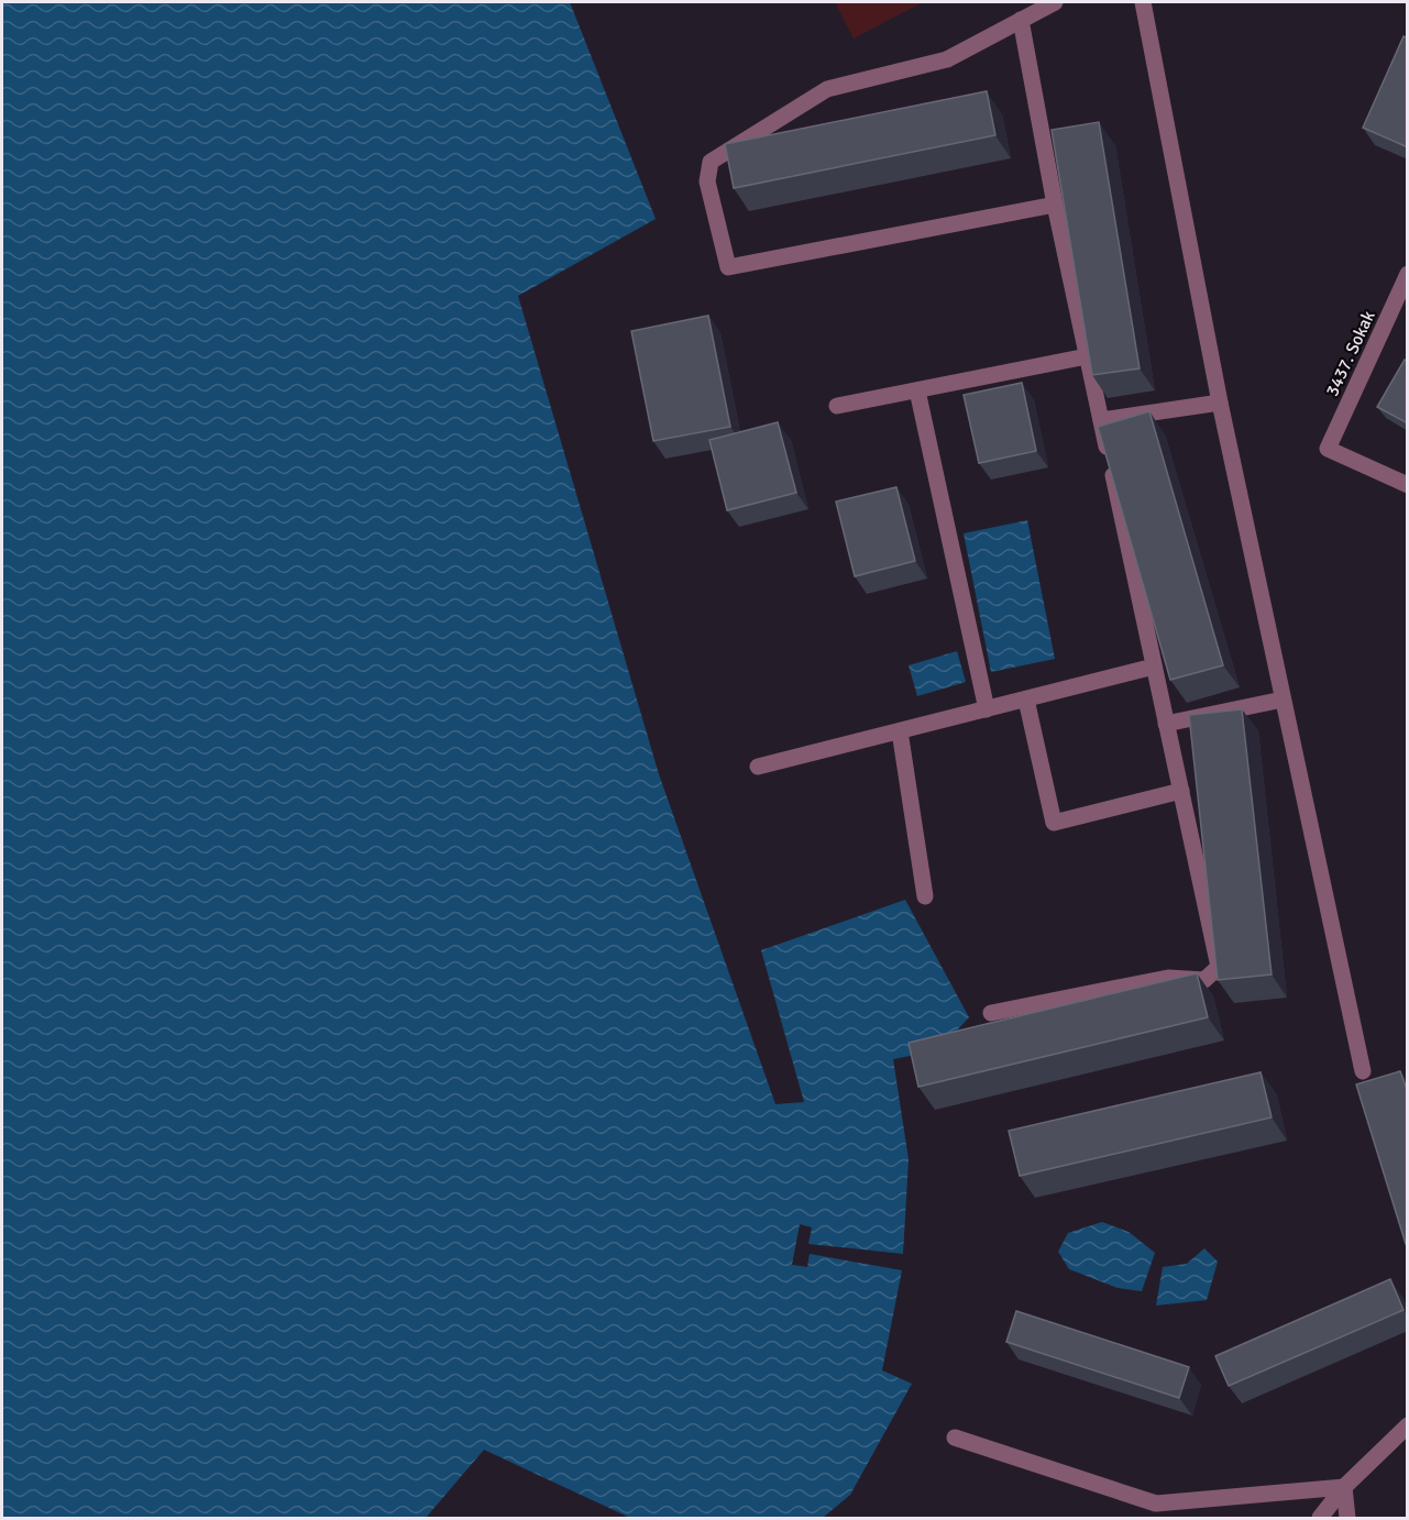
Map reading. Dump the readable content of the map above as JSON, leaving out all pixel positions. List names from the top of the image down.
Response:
{
  "streets": {
    "street": ["3437. Sokak"]
  }
}
